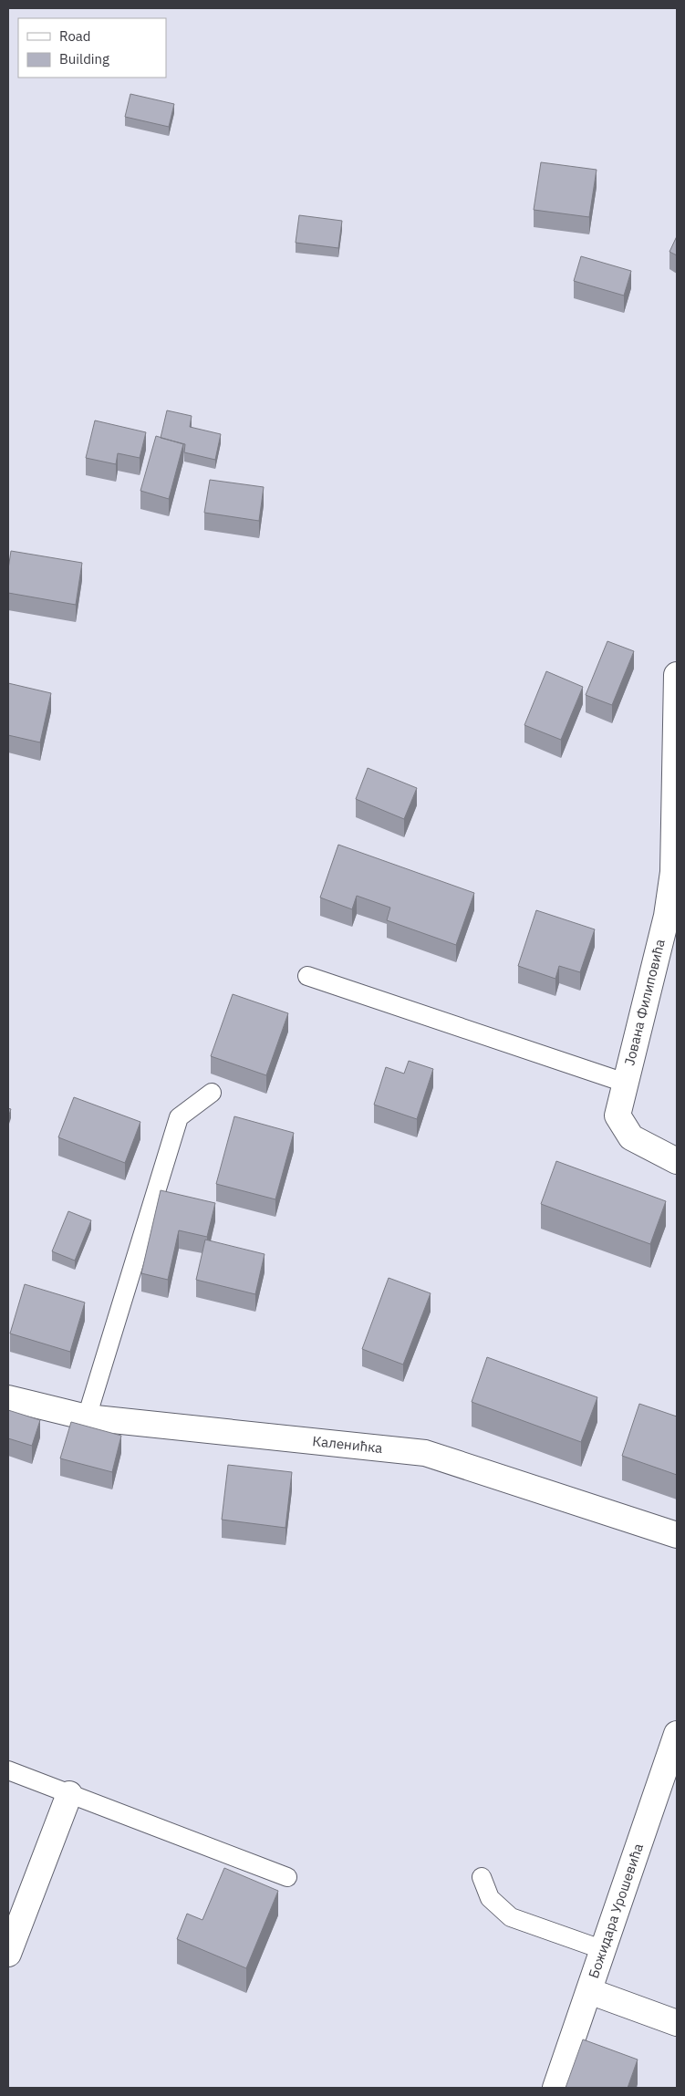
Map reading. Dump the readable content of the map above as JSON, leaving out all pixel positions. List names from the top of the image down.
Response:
{
  "streets": {
    "street": ["Јована Филиповића", "Каленићка", "Божидара Урошевића"]
  },
  "legend": ["Road", "Building"]
}
